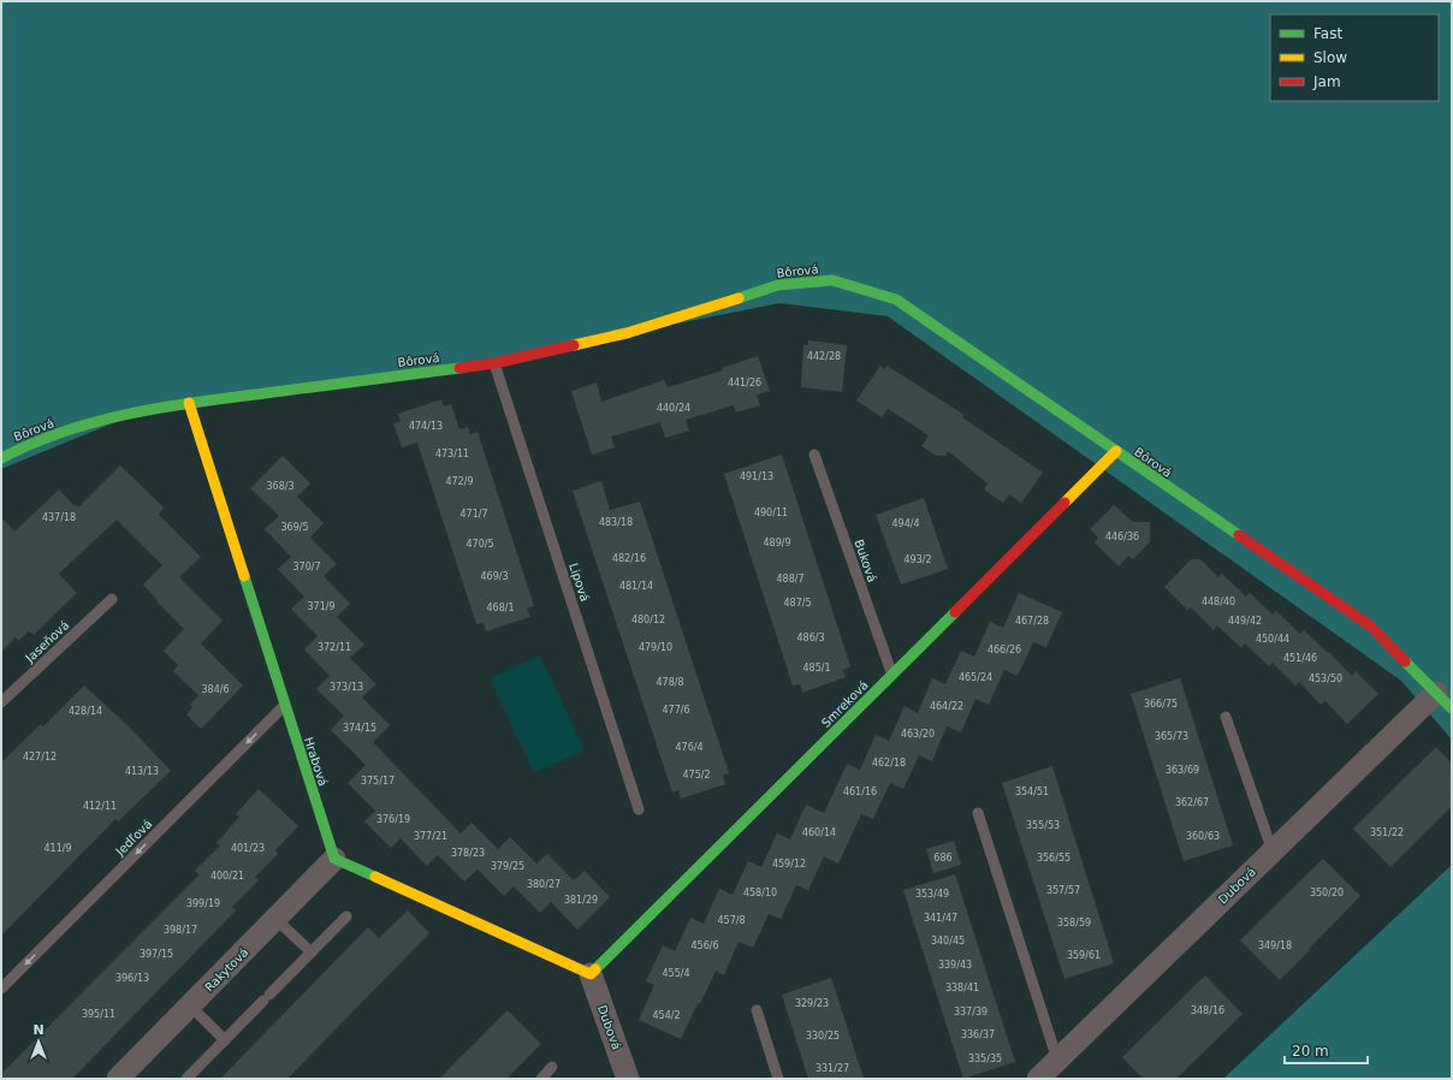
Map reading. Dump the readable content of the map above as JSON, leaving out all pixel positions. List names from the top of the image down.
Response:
{
  "streets": {
    "street": [
      "Bôrová",
      "Smreková",
      "Hrabová",
      "Dubová",
      "Rakytová"
    ],
    "lane": [
      "Buková",
      "Lipová",
      "Jaseňová",
      "Jedľová"
    ]
  },
  "crossings": [
    ["Bôrová", "Lipová"],
    ["Bôrová", "Smreková"],
    ["Bôrová", "Hrabová"],
    ["Bôrová", "Dubová"],
    ["Buková", "Smreková"],
    ["Smreková", "Dubová"],
    ["Hrabová", "Jedľová"],
    ["Hrabová", "Rakytová"]
  ],
  "one_way": ["Jedľová"],
  "house_numbers": [
    "442/28",
    "441/26",
    "440/24",
    "474/13",
    "473/11",
    "491/13",
    "472/9",
    "368/3",
    "490/11",
    "471/7",
    "437/18",
    "483/18",
    "494/4",
    "369/5",
    "446/36",
    "489/9",
    "470/5",
    "482/16",
    "493/2",
    "370/7",
    "469/3",
    "488/7",
    "481/14",
    "448/40",
    "487/5",
    "371/9",
    "468/1",
    "480/12",
    "467/28",
    "449/42",
    "486/3",
    "450/44",
    "372/11",
    "479/10",
    "466/26",
    "451/46",
    "485/1",
    "465/24",
    "453/50",
    "478/8",
    "373/13",
    "384/6",
    "366/75",
    "464/22",
    "477/6",
    "428/14",
    "374/15",
    "463/20",
    "365/73",
    "476/4",
    "427/12",
    "462/18",
    "363/69",
    "413/13",
    "475/2",
    "375/17",
    "461/16",
    "354/51",
    "362/67",
    "412/11",
    "376/19",
    "355/53",
    "460/14",
    "351/22",
    "377/21",
    "360/63",
    "411/9",
    "401/23",
    "378/23",
    "686",
    "356/55",
    "459/12",
    "379/25",
    "400/21",
    "380/27",
    "357/57",
    "458/10",
    "350/20",
    "353/49",
    "381/29",
    "399/19",
    "341/47",
    "457/8",
    "358/59",
    "398/17",
    "340/45",
    "456/6",
    "349/18",
    "397/15",
    "359/61",
    "339/43",
    "455/4",
    "396/13",
    "338/41",
    "329/23",
    "348/16",
    "337/39",
    "395/11",
    "454/2",
    "336/37",
    "330/25",
    "335/35",
    "331/27"
  ],
  "legend": ["Fast", "Slow", "Jam"],
  "scale_bar": "20 m",
  "north": "top"
}
